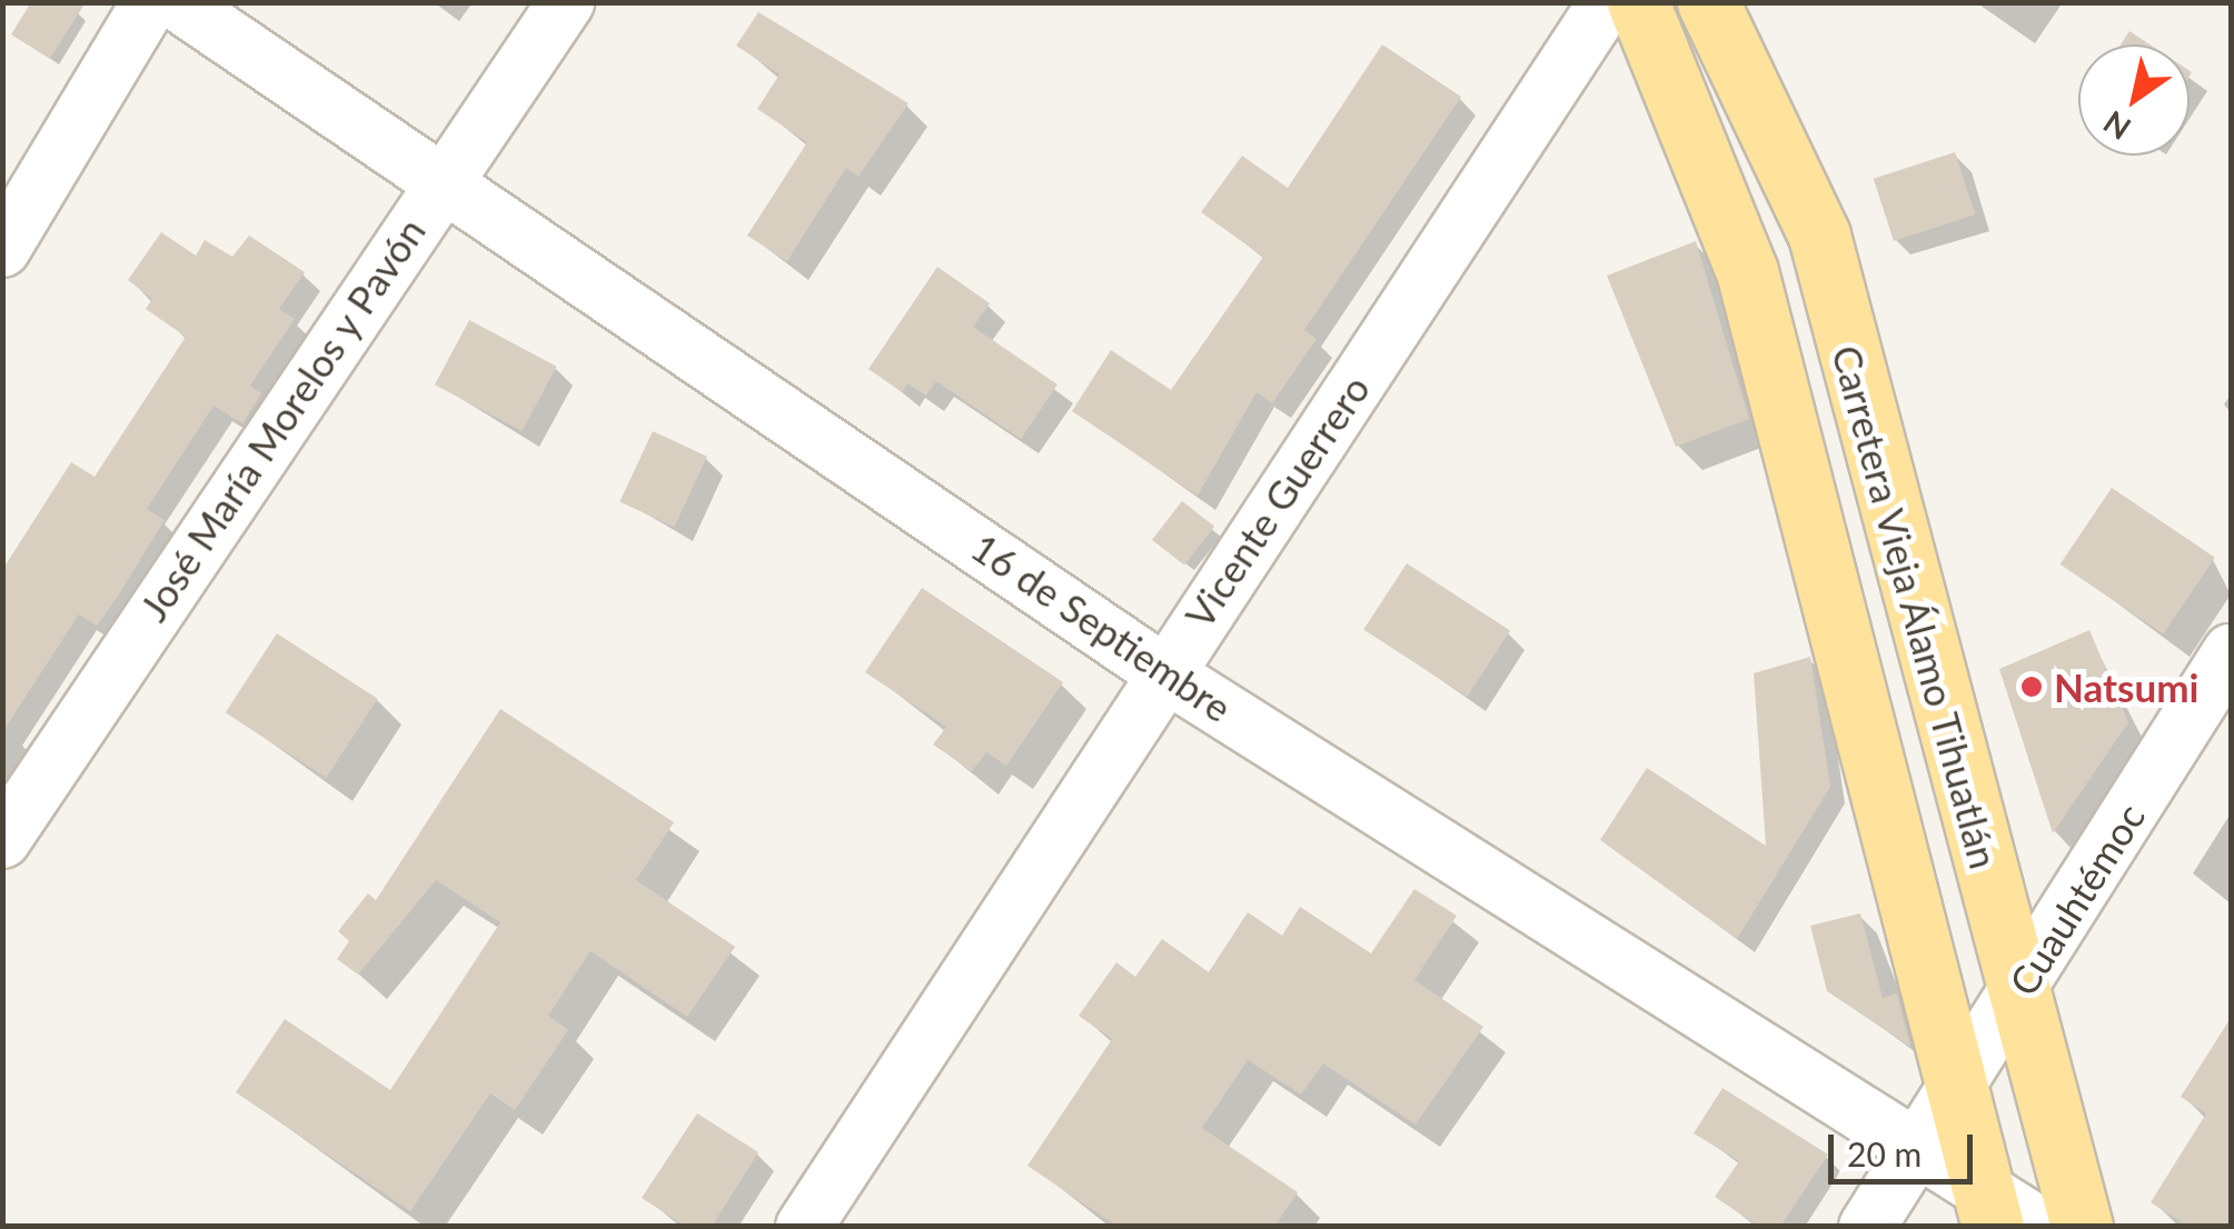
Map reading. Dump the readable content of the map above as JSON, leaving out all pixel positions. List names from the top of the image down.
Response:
{
  "streets": {
    "main road": ["Carretera Vieja Álamo Tihuatlán"],
    "street": [
      "José María Morelos y Pavón",
      "Vicente Guerrero",
      "16 de Septiembre",
      "Cuauhtémoc"
    ]
  },
  "crossings": [
    ["José María Morelos y Pavón", "16 de Septiembre"],
    ["Vicente Guerrero", "16 de Septiembre"],
    ["Carretera Vieja Álamo Tihuatlán", "16 de Septiembre"],
    ["Carretera Vieja Álamo Tihuatlán", "Cuauhtémoc"],
    ["16 de Septiembre", "Cuauhtémoc"]
  ],
  "places": ["Natsumi"],
  "scale_bar": "20 m",
  "north": "bottom left"
}
